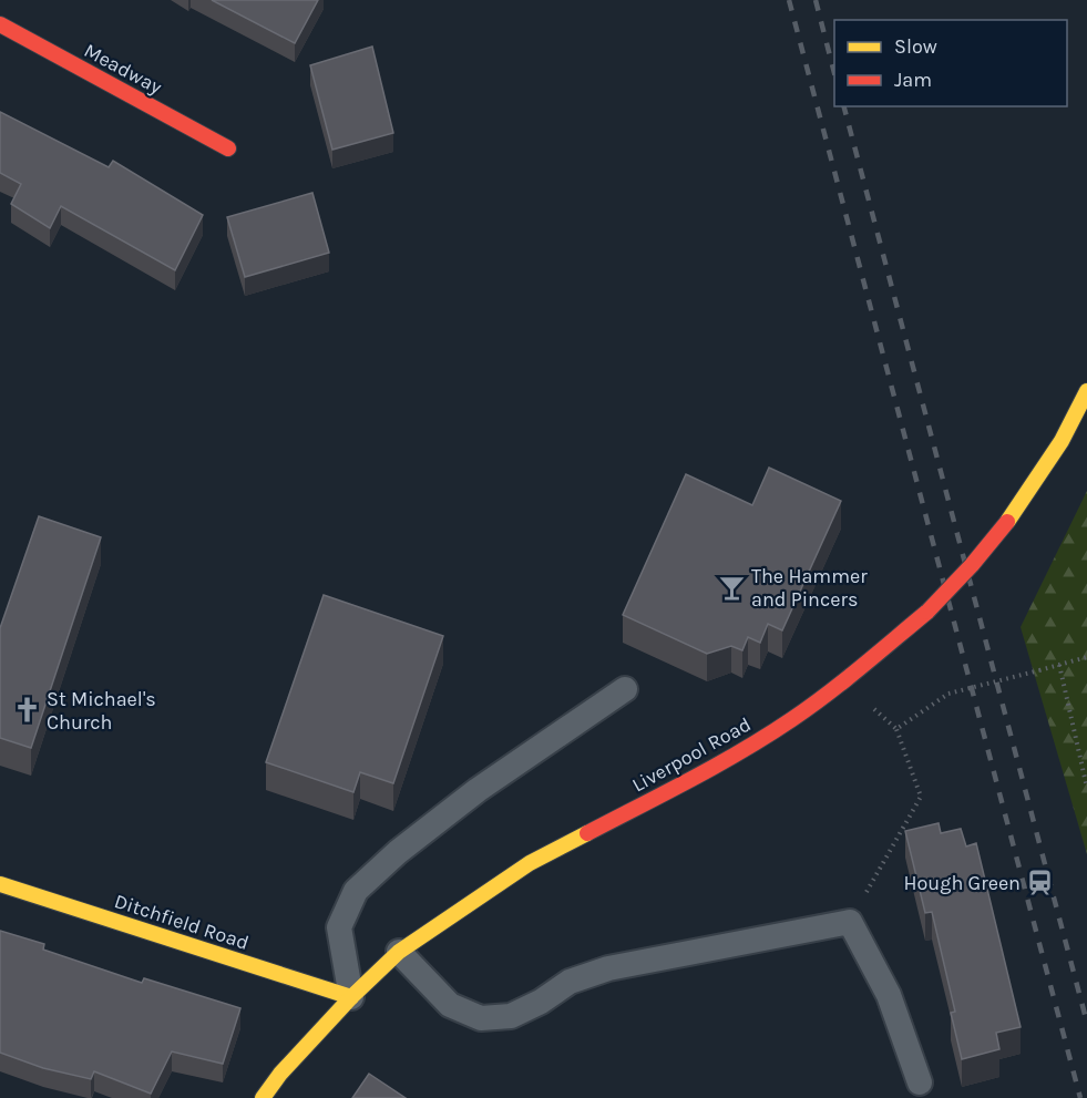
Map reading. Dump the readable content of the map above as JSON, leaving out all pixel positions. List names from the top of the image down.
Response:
{
  "streets": {
    "main road": ["Meadway", "Liverpool Road", "Ditchfield Road"]
  },
  "crossings": [
    ["Liverpool Road", "Ditchfield Road"]
  ],
  "places": {
    "bar": ["The Hammer and Pincers"],
    "church": ["St Michael's Church"],
    "station": ["Hough Green"]
  },
  "legend": ["Slow", "Jam"]
}
